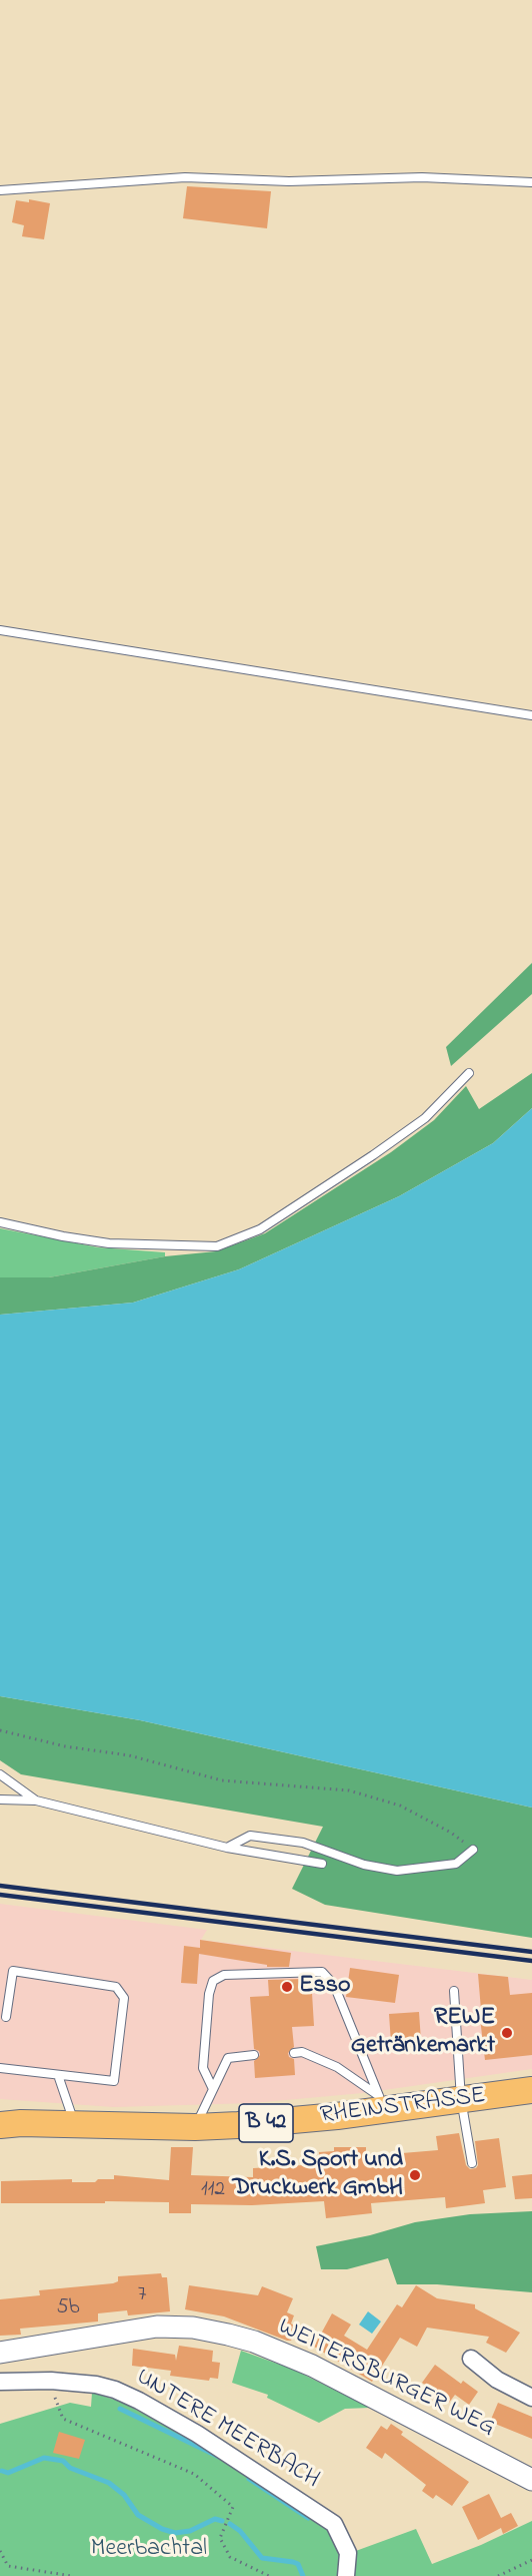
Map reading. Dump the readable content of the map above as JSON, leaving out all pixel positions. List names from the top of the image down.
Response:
{
  "streets": {
    "main road": ["RHEINSTRASSE", "B 42"],
    "street": ["WEITERSBURGER WEG", "UNTERE MEERBACH"]
  },
  "parks": ["Meerbachtal"],
  "places": ["Esso", "REWE Getränkemarkt", "K.S. Sport und Druckwerk GmbH"],
  "house_numbers": ["112", "7", "5b"]
}
